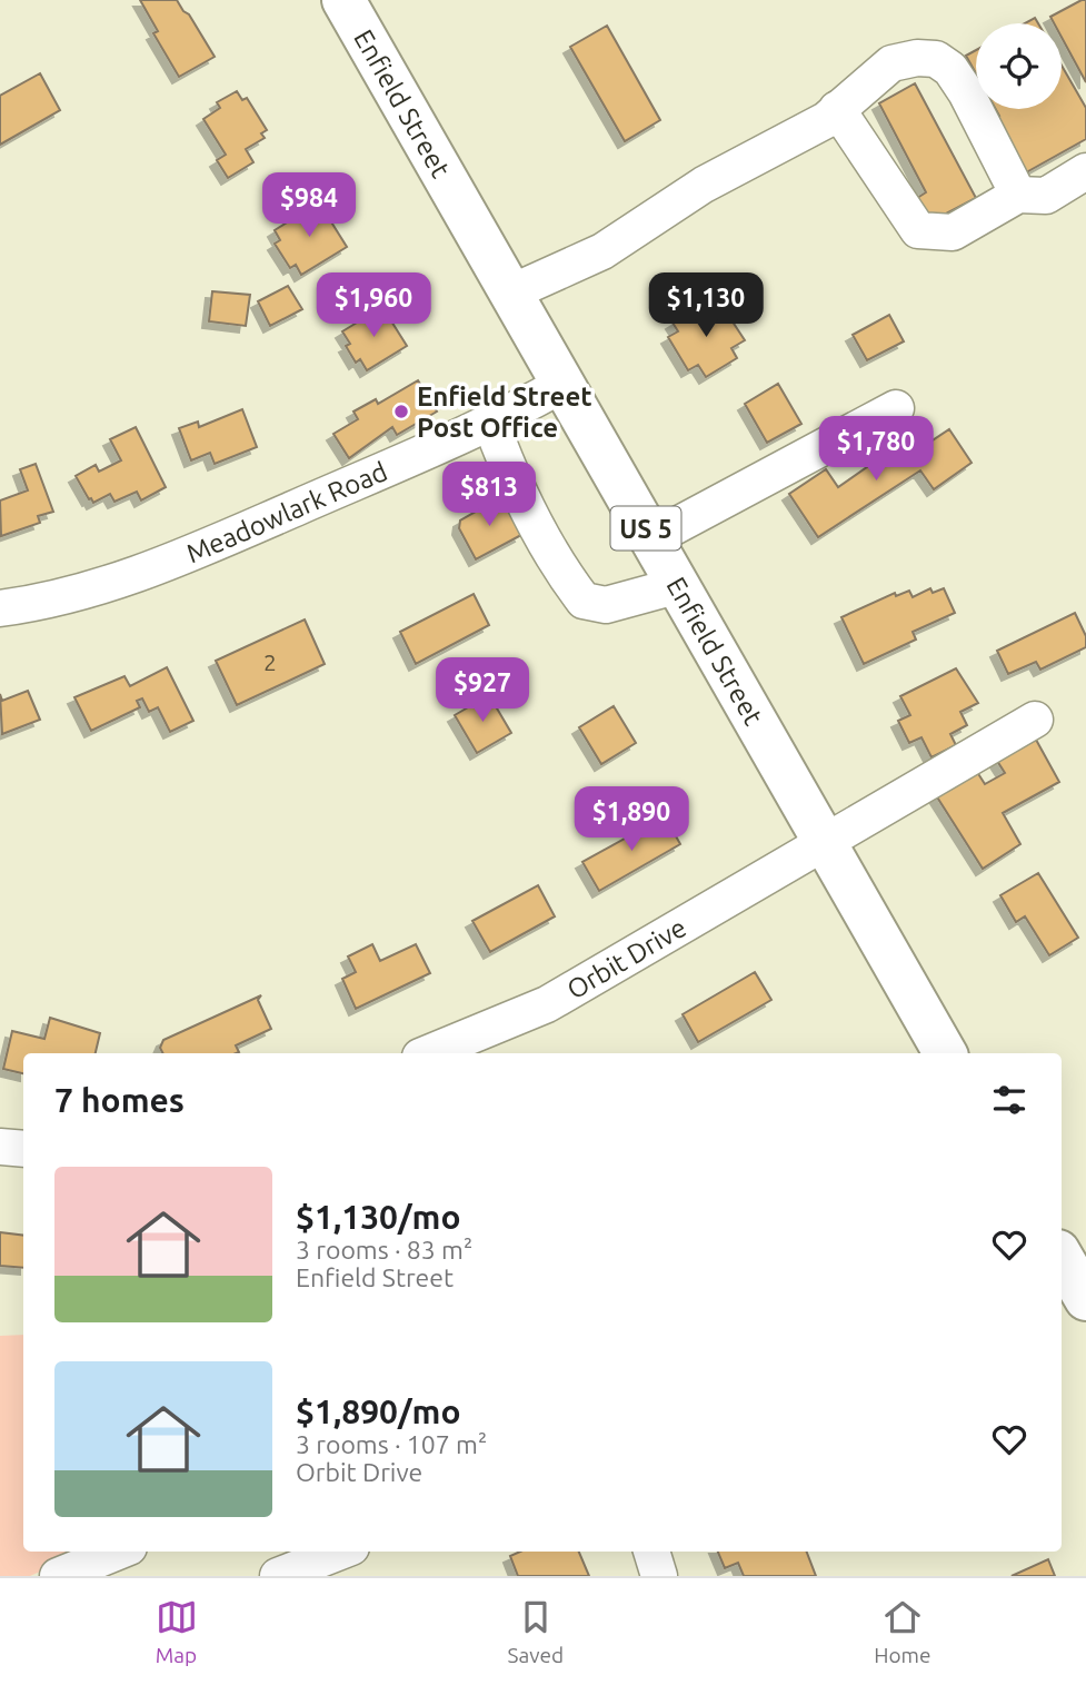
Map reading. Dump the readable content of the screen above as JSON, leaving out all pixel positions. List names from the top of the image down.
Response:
{
  "streets": {
    "main road": ["Enfield Street", "US 5"],
    "street": ["Meadowlark Road", "Orbit Drive"]
  },
  "crossings": [
    ["Enfield Street", "Meadowlark Road"],
    ["Enfield Street", "Orbit Drive"]
  ],
  "places": ["Enfield Street Post Office"],
  "house_numbers": ["2"],
  "page": {
    "price": [
      "$984",
      "$1,960",
      "$1,130",
      "$1,780",
      "$813",
      "$927",
      "$1,890"
    ],
    "heading": "7 homes",
    "list": [
      {
        "name": "$1,130/mo",
        "note": "3 rooms · 83 m² · Enfield Street"
      },
      {
        "name": "$1,890/mo",
        "note": "3 rooms · 107 m² · Orbit Drive"
      }
    ],
    "tabs": ["Map", "Saved", "Home"]
  }
}
